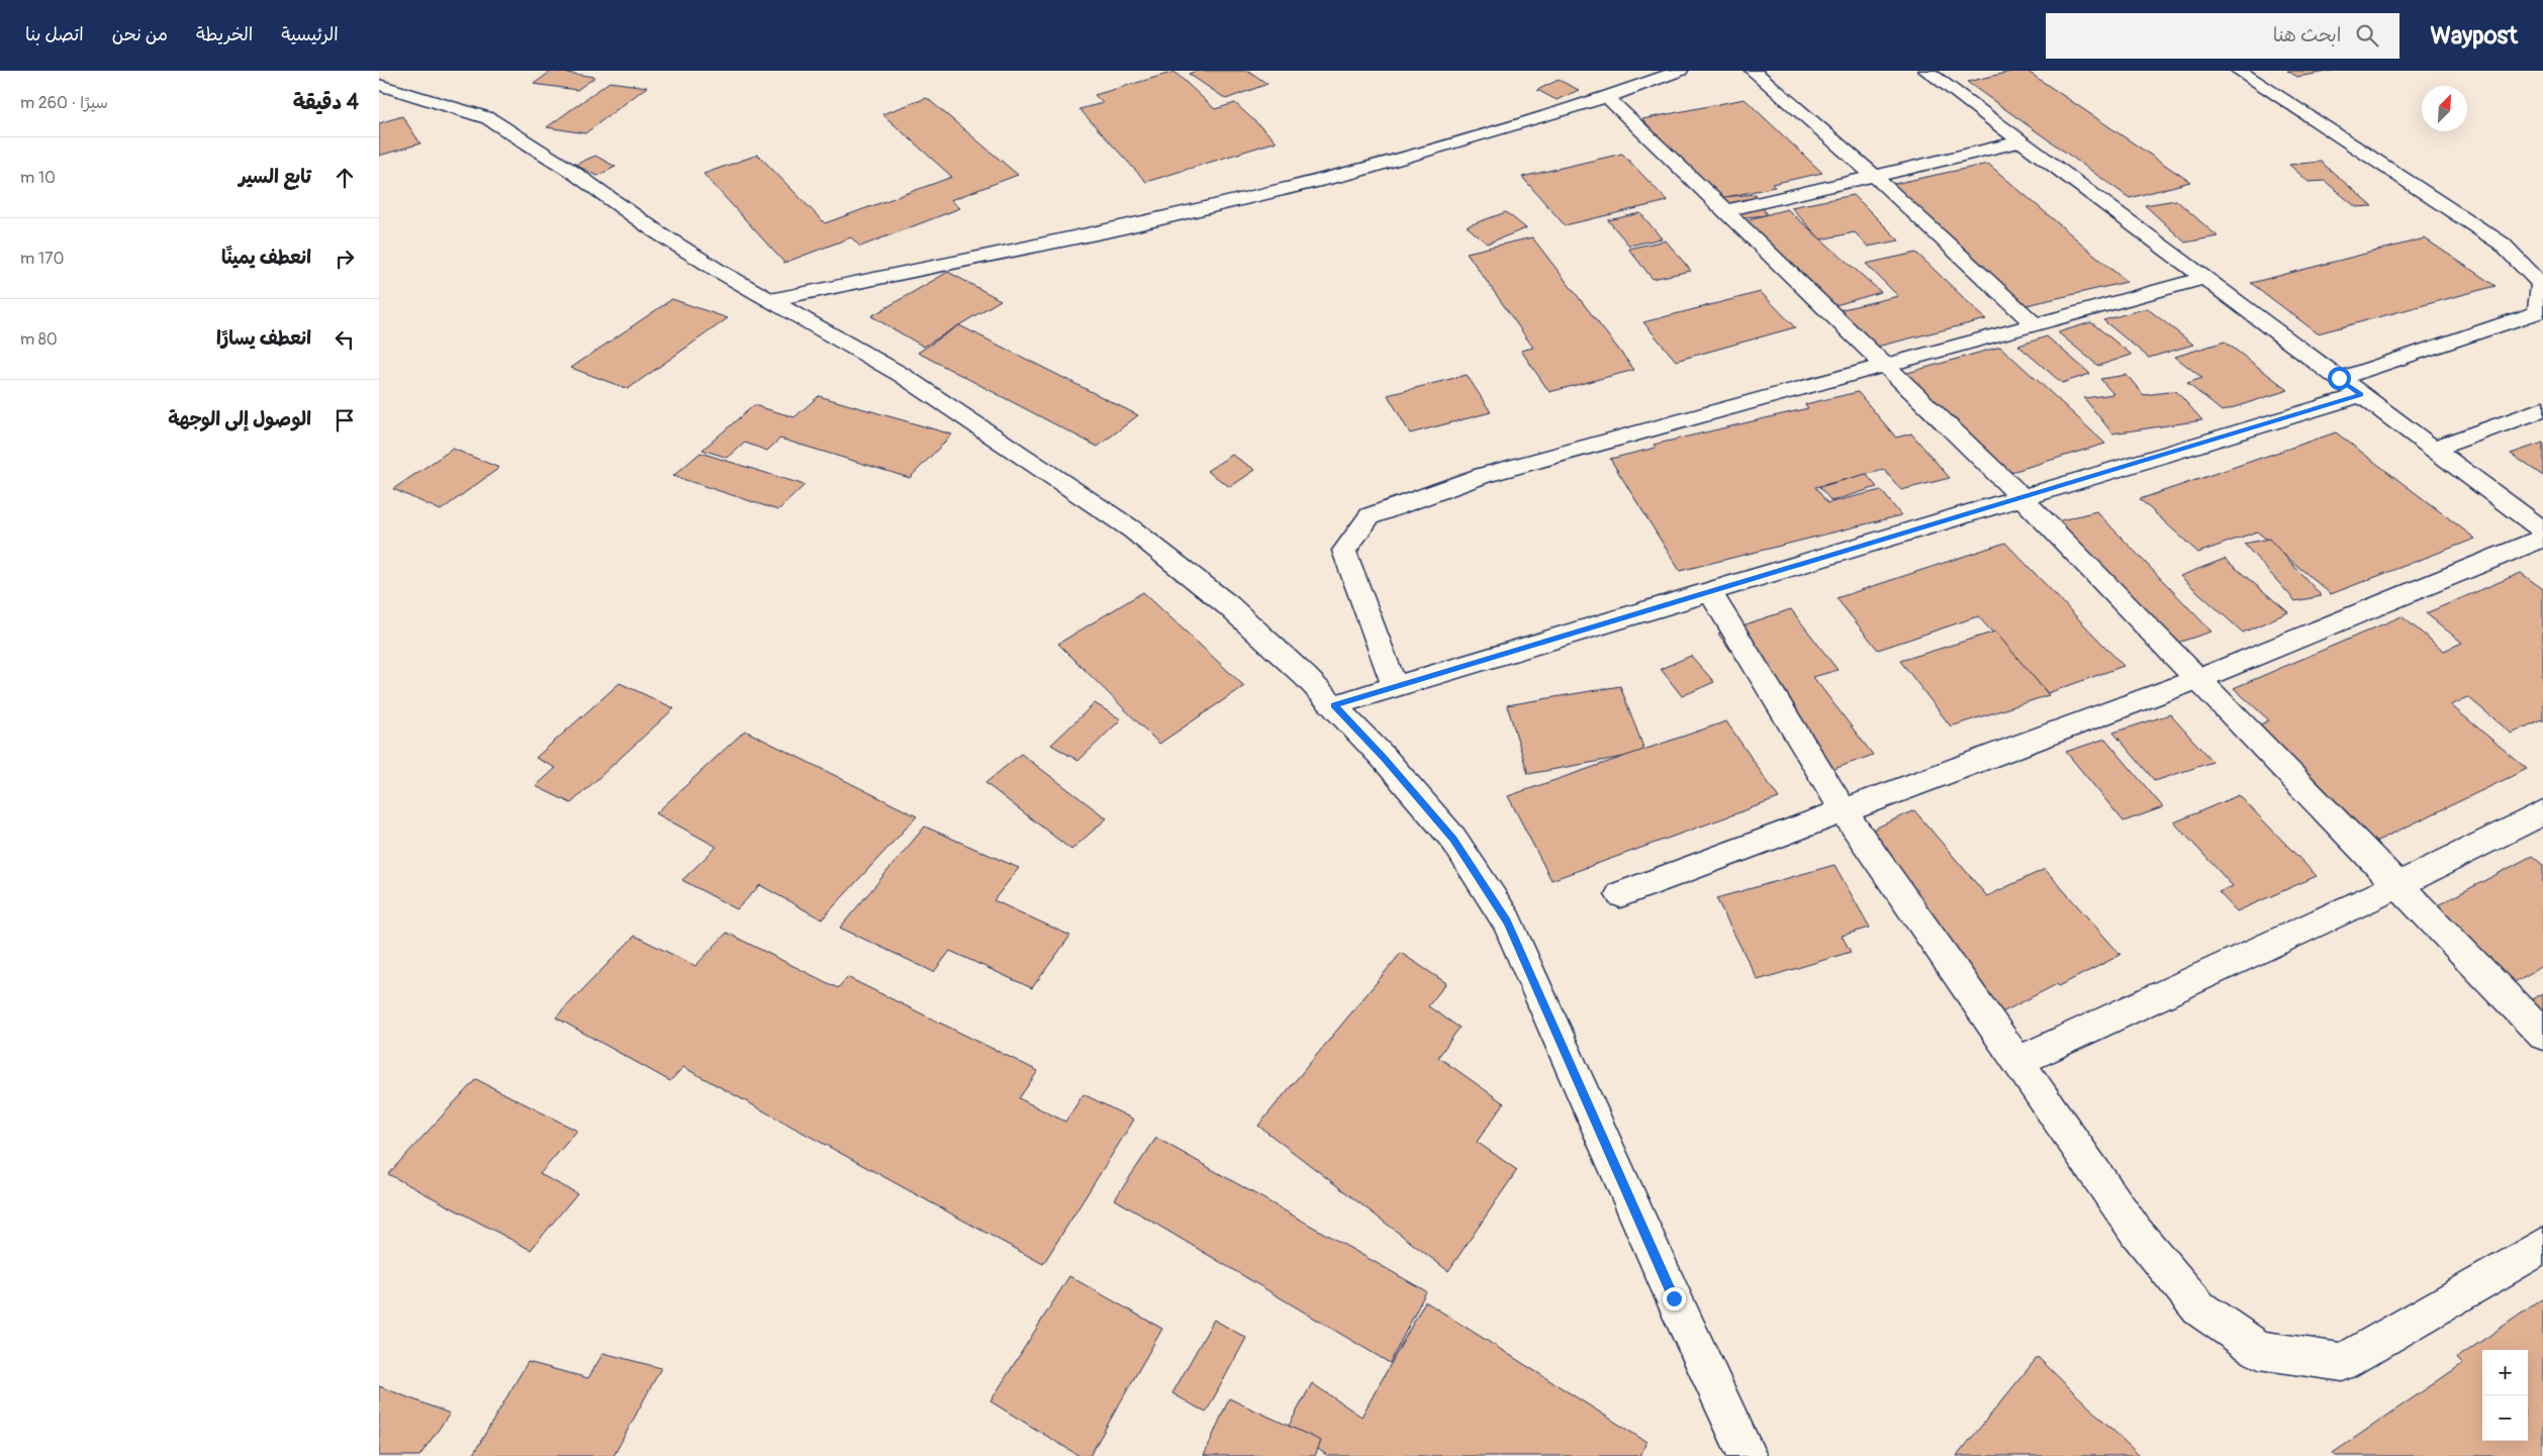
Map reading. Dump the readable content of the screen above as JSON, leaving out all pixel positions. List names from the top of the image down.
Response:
{
  "north": "top right",
  "page": {
    "header": "Waypost",
    "search": "ابحث هنا",
    "nav": [
      "الرئيسية",
      "الخريطة",
      "من نحن",
      "اتصل بنا"
    ],
    "heading": ["4 دقيقة", "سيرًا · 260 m"],
    "list": [
      ["تابع السير", "10 m"],
      ["انعطف يمينًا", "170 m"],
      ["انعطف يسارًا", "80 m"],
      "الوصول إلى الوجهة"
    ],
    "map_buttons": ["+", "−"]
  }
}
